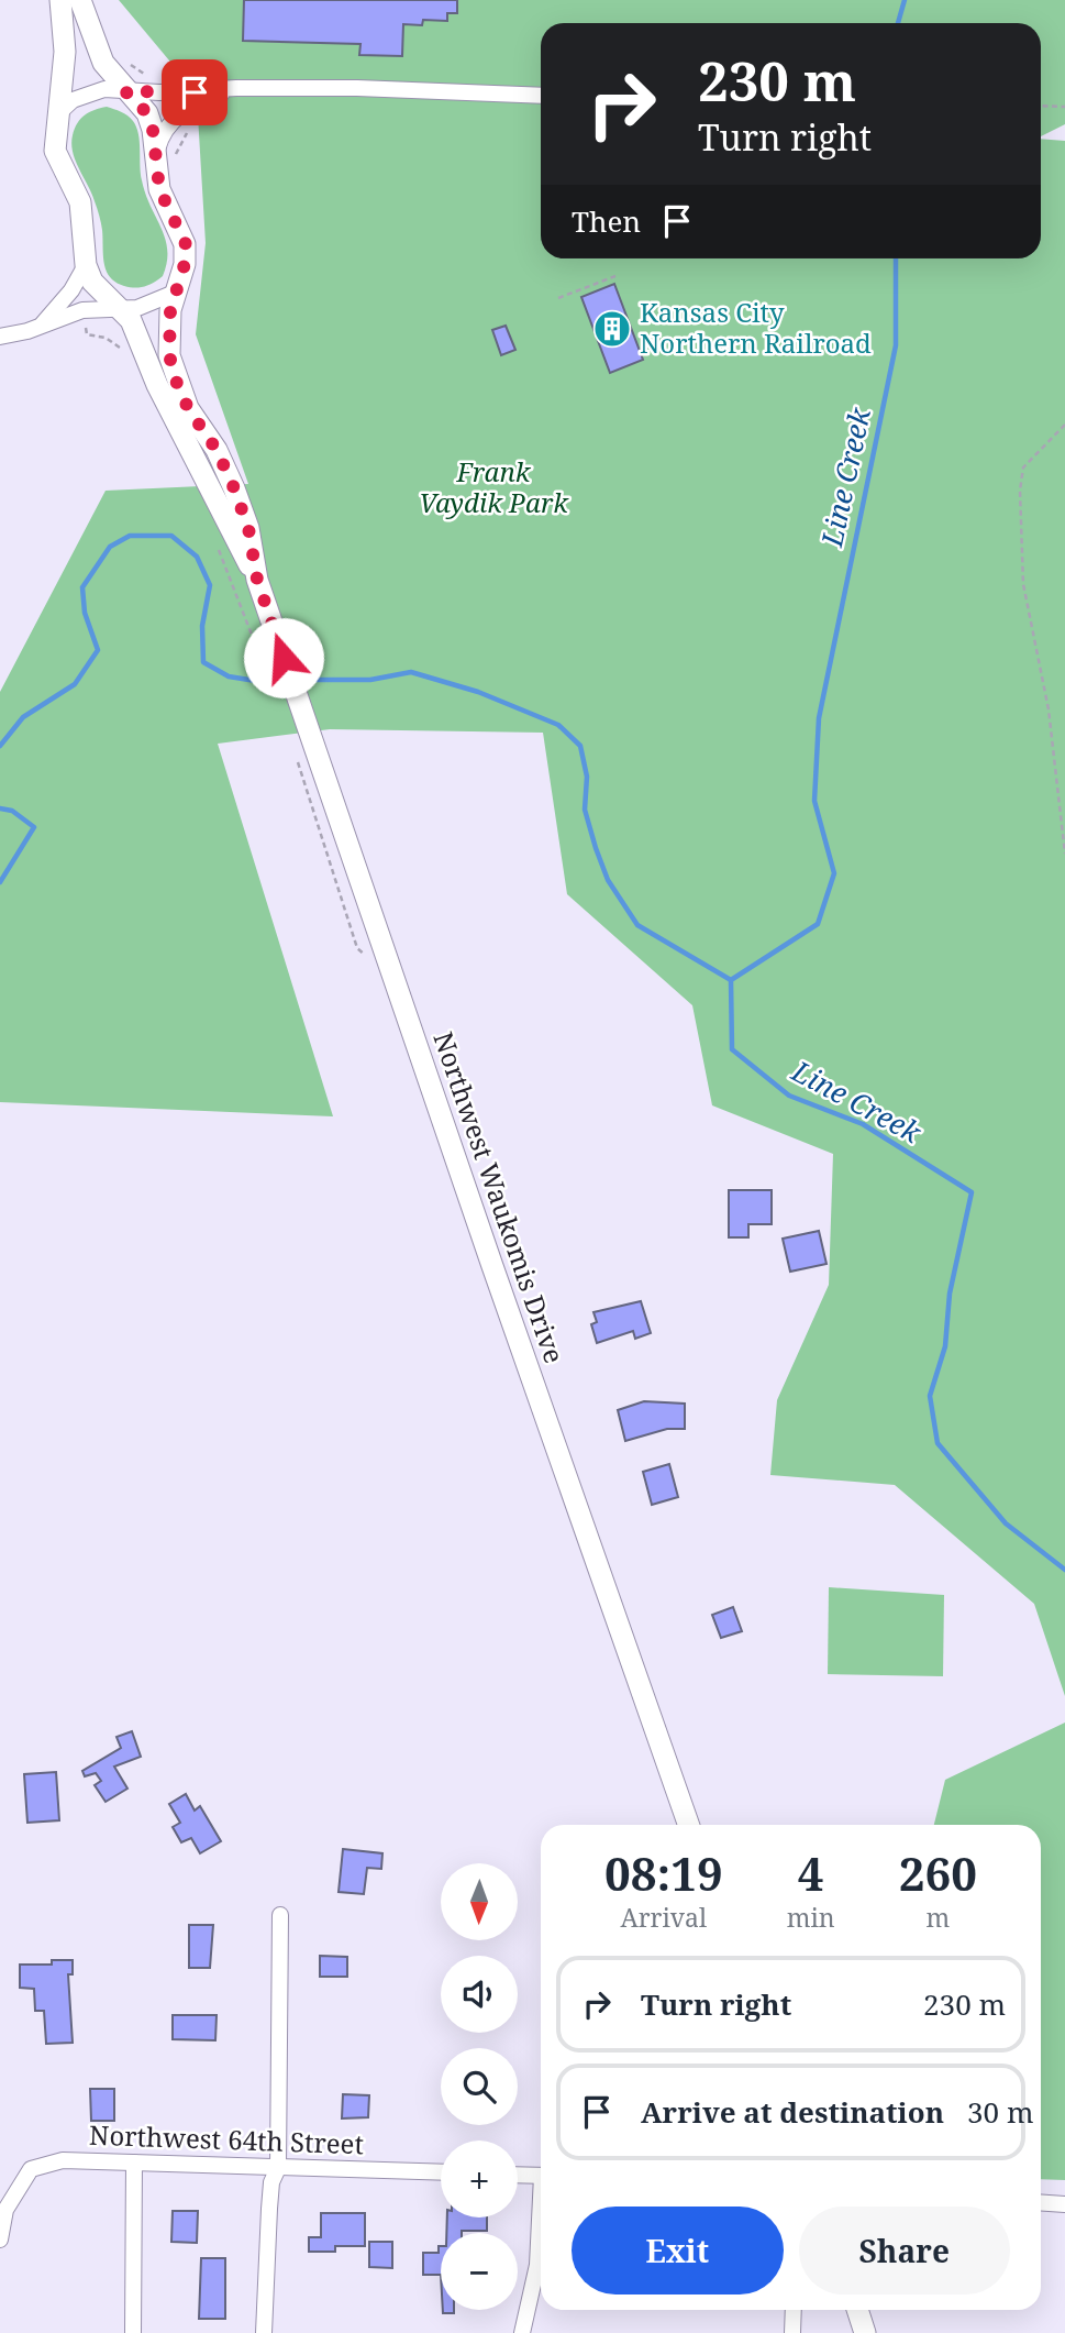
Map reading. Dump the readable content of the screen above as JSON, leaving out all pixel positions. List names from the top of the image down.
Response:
{
  "streets": {
    "main road": ["Northwest Waukomis Drive"],
    "street": ["Northwest 64th Street"]
  },
  "water": ["Line Creek"],
  "parks": ["Frank Vaydik Park"],
  "places": {
    "building": ["Kansas City Northern Railroad"]
  },
  "north": "bottom",
  "page": {
    "turn": ["230 m", "Turn right"],
    "then": "Then",
    "eta": [
      "08:19",
      "Arrival",
      "4",
      "min",
      "260",
      "m"
    ],
    "map_buttons": ["+", "−"],
    "list": [
      {
        "name": "Turn right",
        "value": "230 m"
      },
      {
        "name": "Arrive at destination",
        "value": "30 m"
      }
    ],
    "buttons": ["Exit", "Share"]
  }
}
